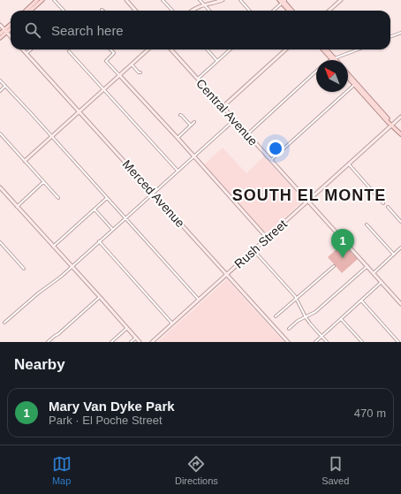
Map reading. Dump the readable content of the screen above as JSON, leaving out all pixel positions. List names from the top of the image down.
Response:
{
  "streets": {
    "street": ["Central Avenue", "Merced Avenue", "Rush Street"]
  },
  "crossings": [
    ["Central Avenue", "Rush Street"],
    ["Merced Avenue", "Rush Street"]
  ],
  "districts": ["SOUTH EL MONTE"],
  "north": "top left",
  "page": {
    "search": "Search here",
    "pins": "1",
    "heading": "Nearby",
    "list": [
      {
        "mark": "1",
        "name": "Mary Van Dyke Park",
        "note": "Park · El Poche Street",
        "value": "470 m"
      }
    ],
    "nav": ["Map", "Directions", "Saved"]
  }
}
